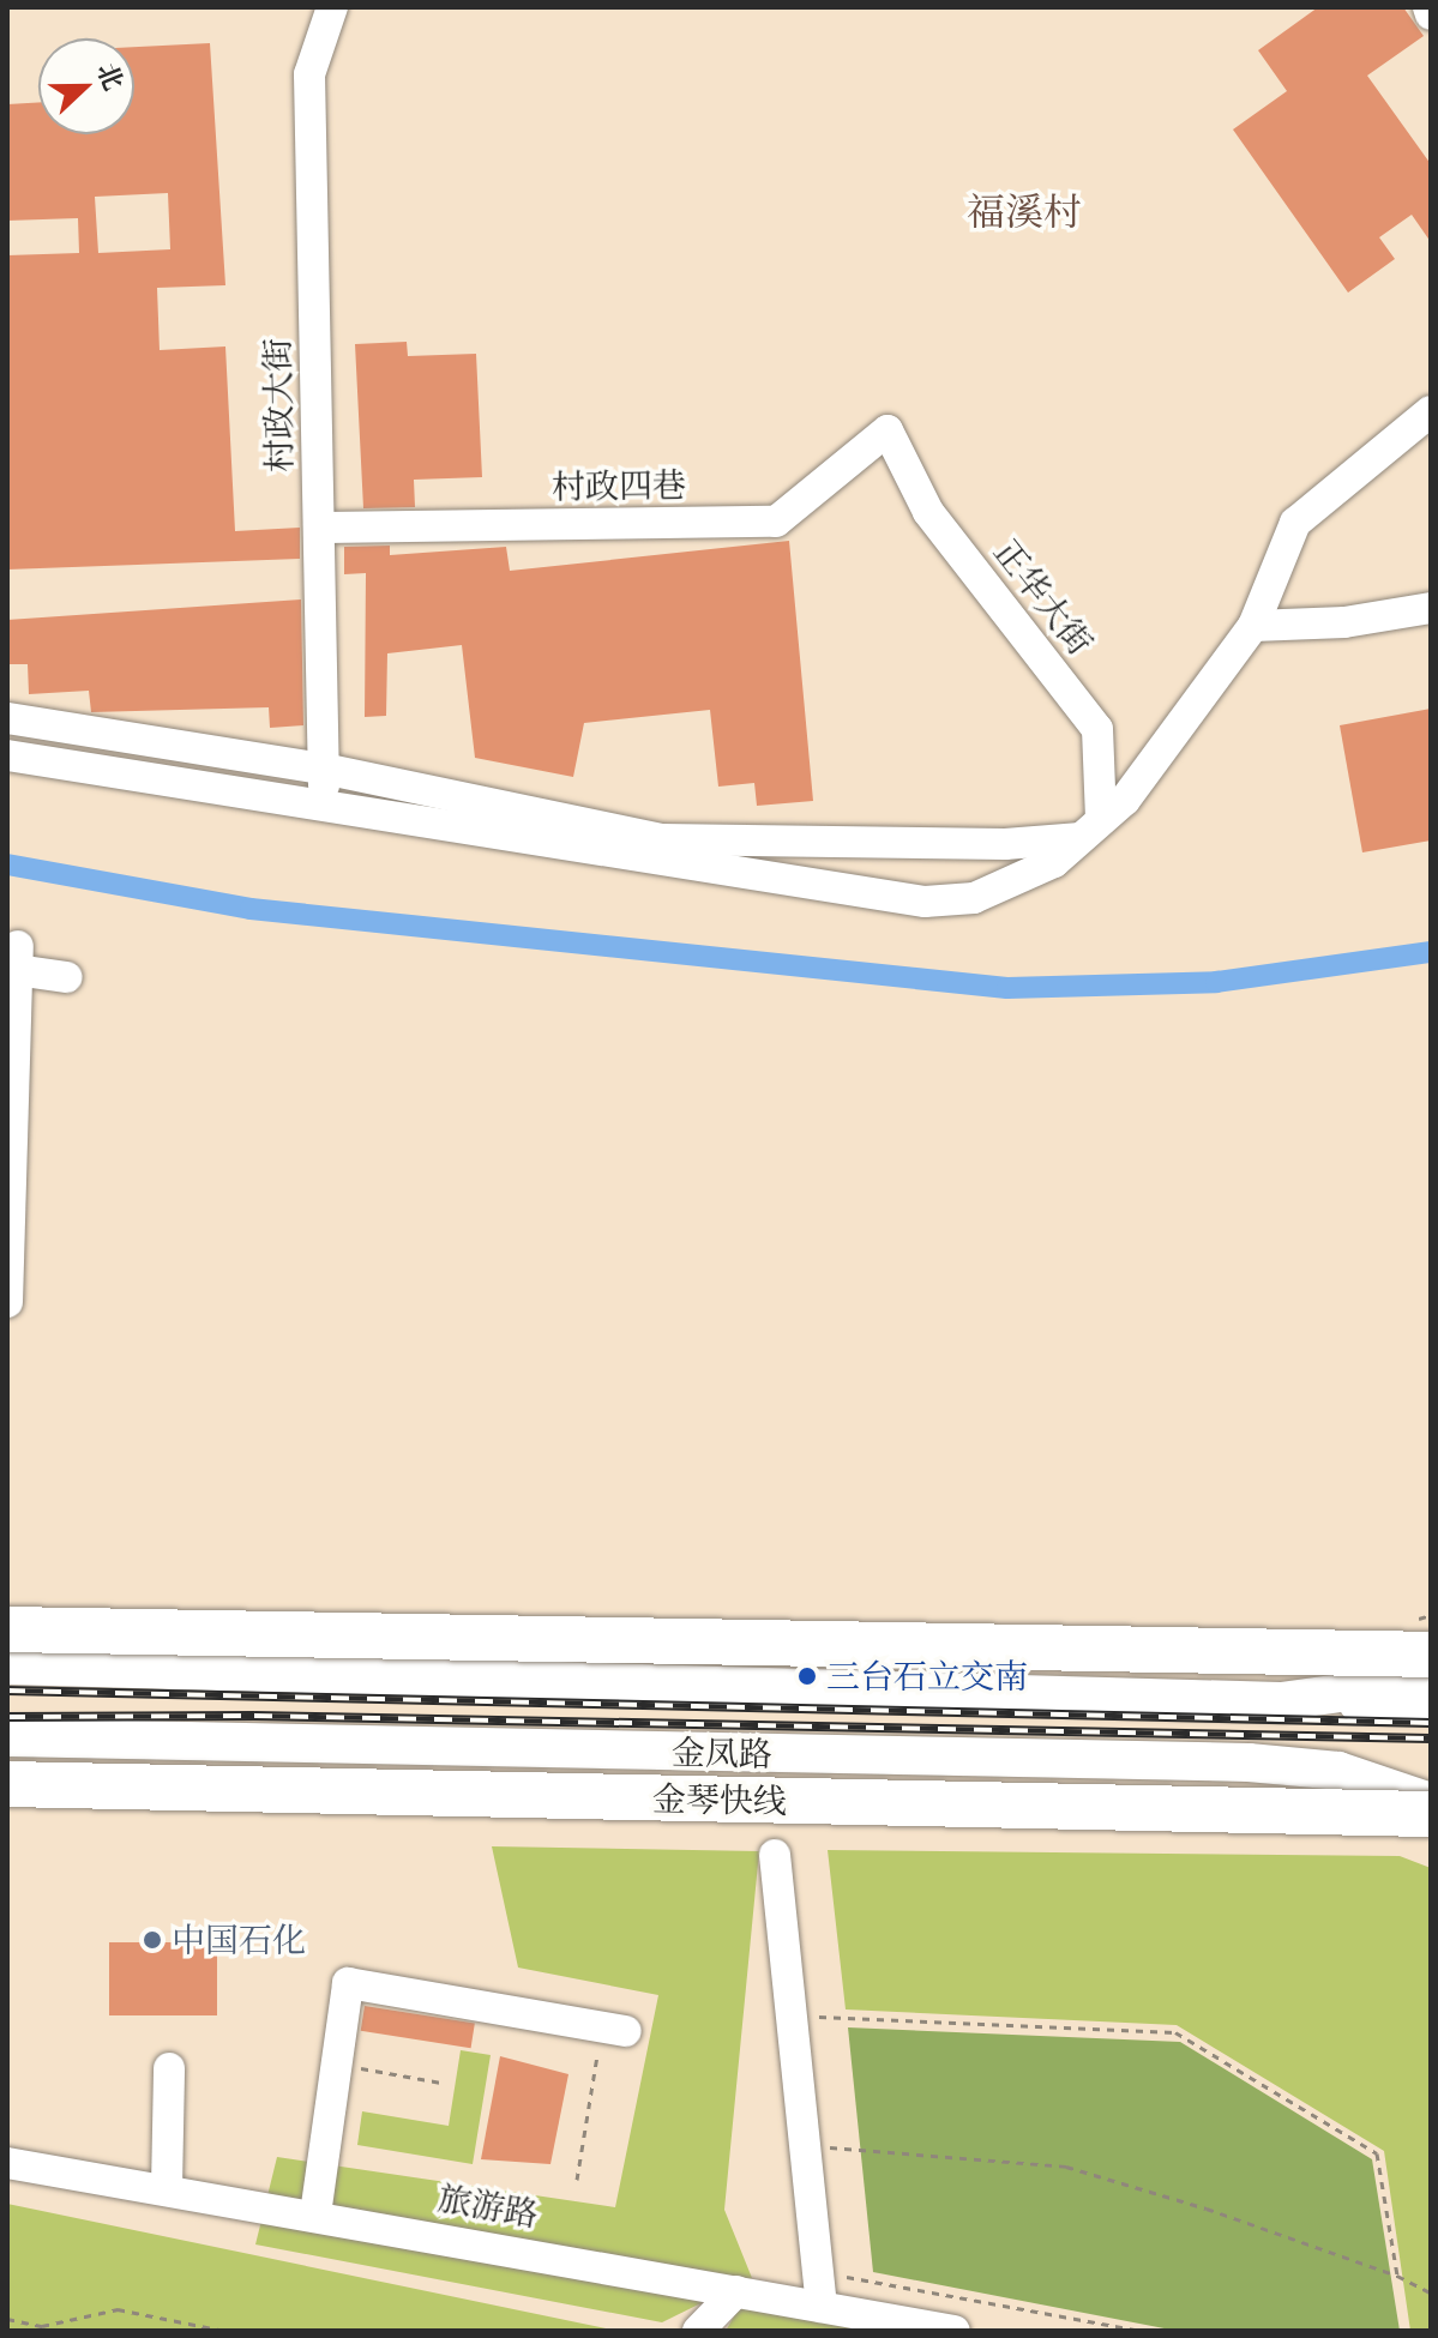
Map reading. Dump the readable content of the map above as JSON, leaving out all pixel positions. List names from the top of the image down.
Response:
{
  "streets": {
    "highway": ["金琴快线"],
    "main road": ["金凤路"],
    "street": [
      "村政大街",
      "村政四巷",
      "正华大街",
      "旅游路"
    ]
  },
  "crossings": [
    ["村政大街", "村政四巷"],
    ["村政四巷", "正华大街"]
  ],
  "districts": ["福溪村"],
  "places": ["三台石立交南", "中国石化"],
  "north": "right"
}
